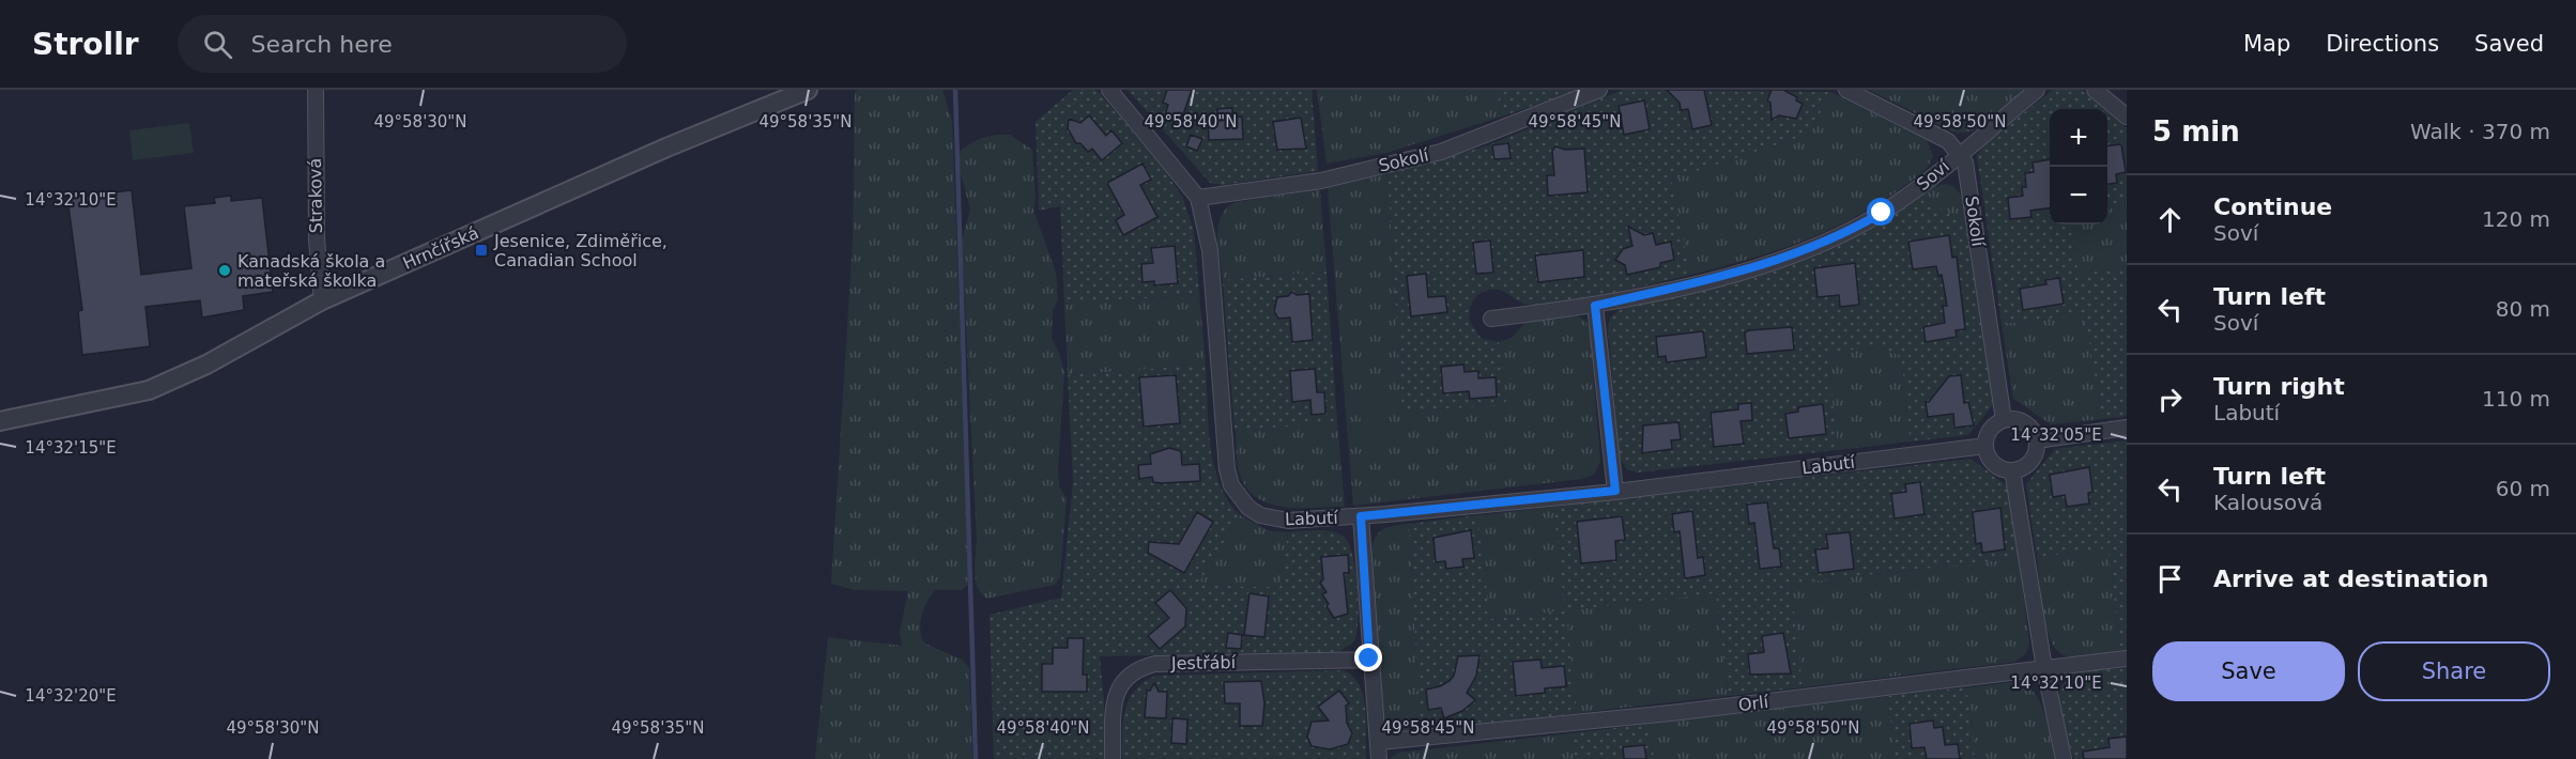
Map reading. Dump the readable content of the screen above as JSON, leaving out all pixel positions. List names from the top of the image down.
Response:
{
  "streets": {
    "street": [
      "Sokolí",
      "Soví",
      "Straková",
      "Hrnčířská",
      "Labutí",
      "Jestřábí",
      "Orlí"
    ]
  },
  "crossings": [
    ["Sokolí", "Soví"],
    ["Sokolí", "Labutí"],
    ["Straková", "Hrnčířská"]
  ],
  "places": {
    "transit": ["Jesenice, Zdiměřice, Canadian School"],
    "other": ["Kanadská škola a mateřská školka"]
  },
  "page": {
    "header": "Strollr",
    "search": "Search here",
    "nav": ["Map", "Directions", "Saved"],
    "heading": ["5 min", "Walk · 370 m"],
    "map_buttons": ["+", "−"],
    "list": [
      ["Continue", "Soví", "120 m"],
      ["Turn left", "Soví", "80 m"],
      ["Turn right", "Labutí", "110 m"],
      ["Turn left", "Kalousová", "60 m"],
      "Arrive at destination"
    ],
    "buttons": ["Save", "Share"]
  },
  "coordinates": [
    "49°58'30\"N",
    "49°58'35\"N",
    "49°58'40\"N",
    "49°58'45\"N",
    "49°58'50\"N",
    "14°32'10\"E",
    "14°32'05\"E",
    "14°32'15\"E",
    "14°32'20\"E"
  ]
}
